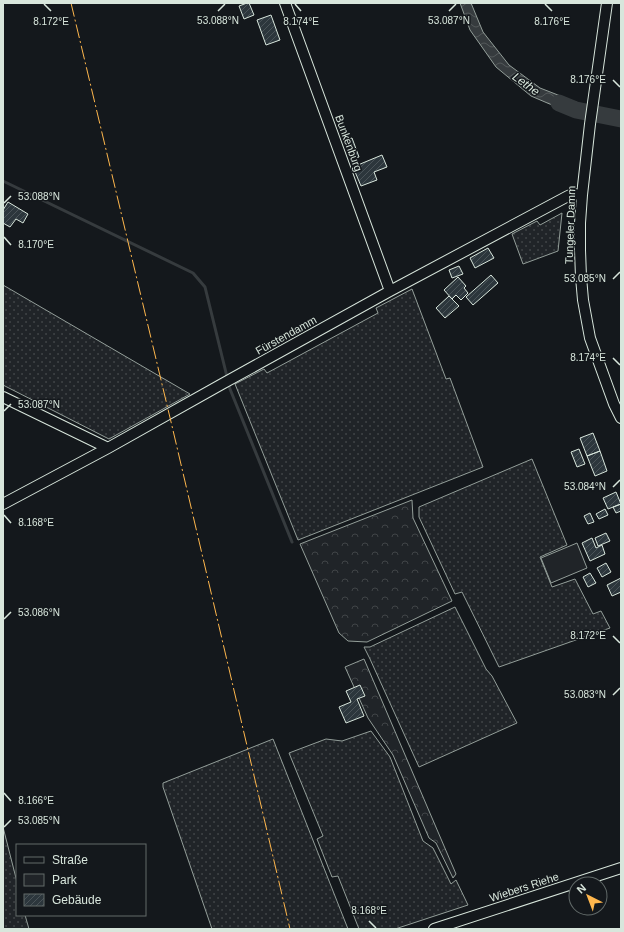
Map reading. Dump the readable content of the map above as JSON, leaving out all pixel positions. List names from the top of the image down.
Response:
{
  "streets": {
    "street": [
      "Bunkenburg",
      "Tungeler Damm",
      "Fürstendamm",
      "Wiebers Riehe"
    ]
  },
  "crossings": [
    ["Bunkenburg", "Fürstendamm"],
    ["Tungeler Damm", "Fürstendamm"]
  ],
  "water": ["Lethe"],
  "legend": ["Straße", "Park", "Gebäude"],
  "north": "top left",
  "coordinates": [
    "53.088°N",
    "53.087°N",
    "8.174°E",
    "8.176°E",
    "8.172°E",
    "8.170°E",
    "53.085°N",
    "53.084°N",
    "8.168°E",
    "53.086°N",
    "53.083°N",
    "8.166°E"
  ]
}
